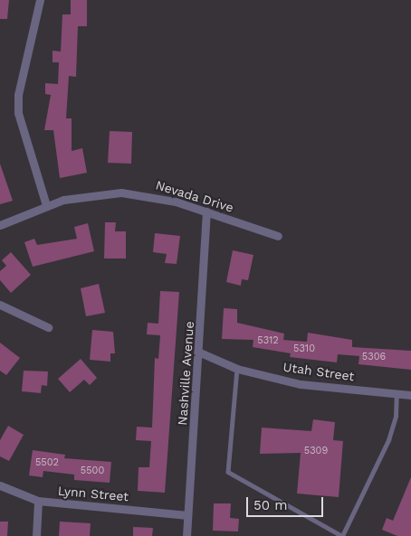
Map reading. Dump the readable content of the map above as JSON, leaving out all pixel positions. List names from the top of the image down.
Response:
{
  "streets": {
    "street": [
      "Nevada Drive",
      "Utah Street",
      "Nashville Avenue",
      "Lynn Street"
    ]
  },
  "crossings": [
    ["Nevada Drive", "Nashville Avenue"],
    ["Utah Street", "Nashville Avenue"],
    ["Nashville Avenue", "Lynn Street"]
  ],
  "house_numbers": [
    "5312",
    "5310",
    "5306",
    "5309",
    "5502",
    "5500"
  ],
  "scale_bar": "50 m"
}
